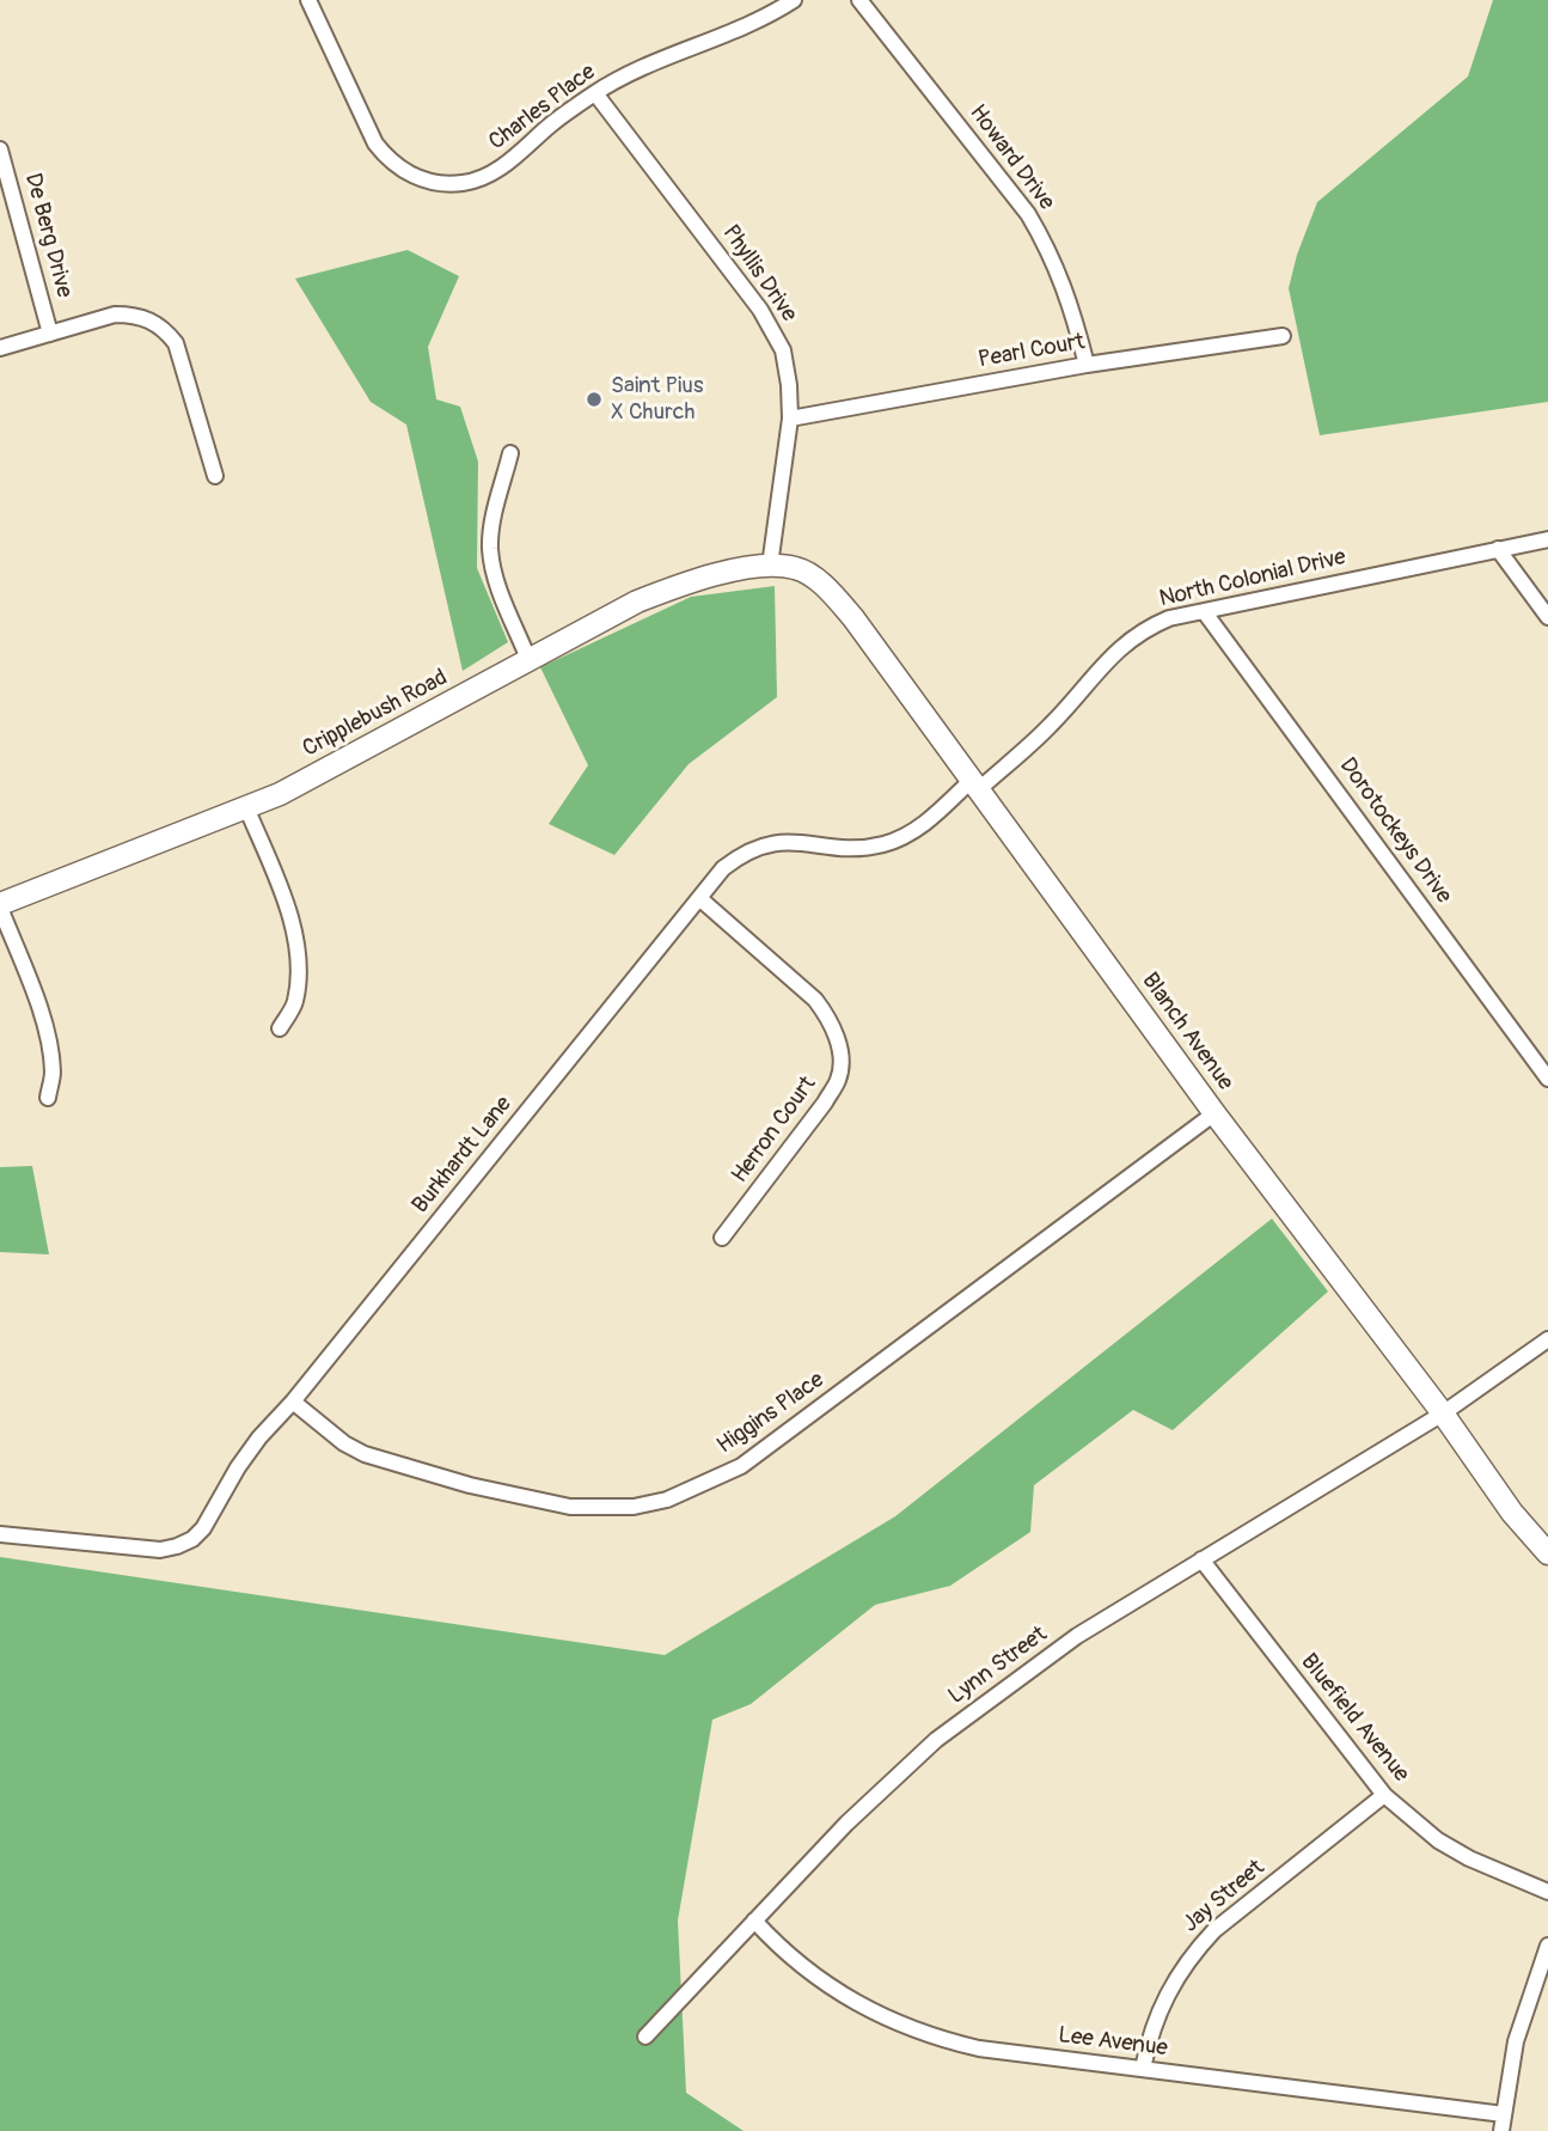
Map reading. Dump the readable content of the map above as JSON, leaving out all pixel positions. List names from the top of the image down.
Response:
{
  "streets": {
    "main road": ["Cripplebush Road", "Blanch Avenue"],
    "street": [
      "Charles Place",
      "Howard Drive",
      "De Berg Drive",
      "Phyllis Drive",
      "Pearl Court",
      "North Colonial Drive",
      "Dorotockeys Drive",
      "Herron Court",
      "Burkhardt Lane",
      "Higgins Place",
      "Lynn Street",
      "Bluefield Avenue",
      "Jay Street",
      "Lee Avenue"
    ]
  },
  "crossings": [
    ["Charles Place", "Phyllis Drive"],
    ["Howard Drive", "Pearl Court"],
    ["Phyllis Drive", "Pearl Court"],
    ["Phyllis Drive", "Cripplebush Road"],
    ["Phyllis Drive", "Blanch Avenue"],
    ["North Colonial Drive", "Dorotockeys Drive"],
    ["North Colonial Drive", "Blanch Avenue"],
    ["North Colonial Drive", "Burkhardt Lane"],
    ["Cripplebush Road", "Blanch Avenue"],
    ["Blanch Avenue", "Burkhardt Lane"],
    ["Blanch Avenue", "Higgins Place"],
    ["Blanch Avenue", "Lynn Street"],
    ["Herron Court", "Burkhardt Lane"],
    ["Burkhardt Lane", "Higgins Place"],
    ["Lynn Street", "Bluefield Avenue"],
    ["Lynn Street", "Lee Avenue"],
    ["Bluefield Avenue", "Jay Street"],
    ["Jay Street", "Lee Avenue"]
  ],
  "places": ["Saint Pius X Church"]
}
